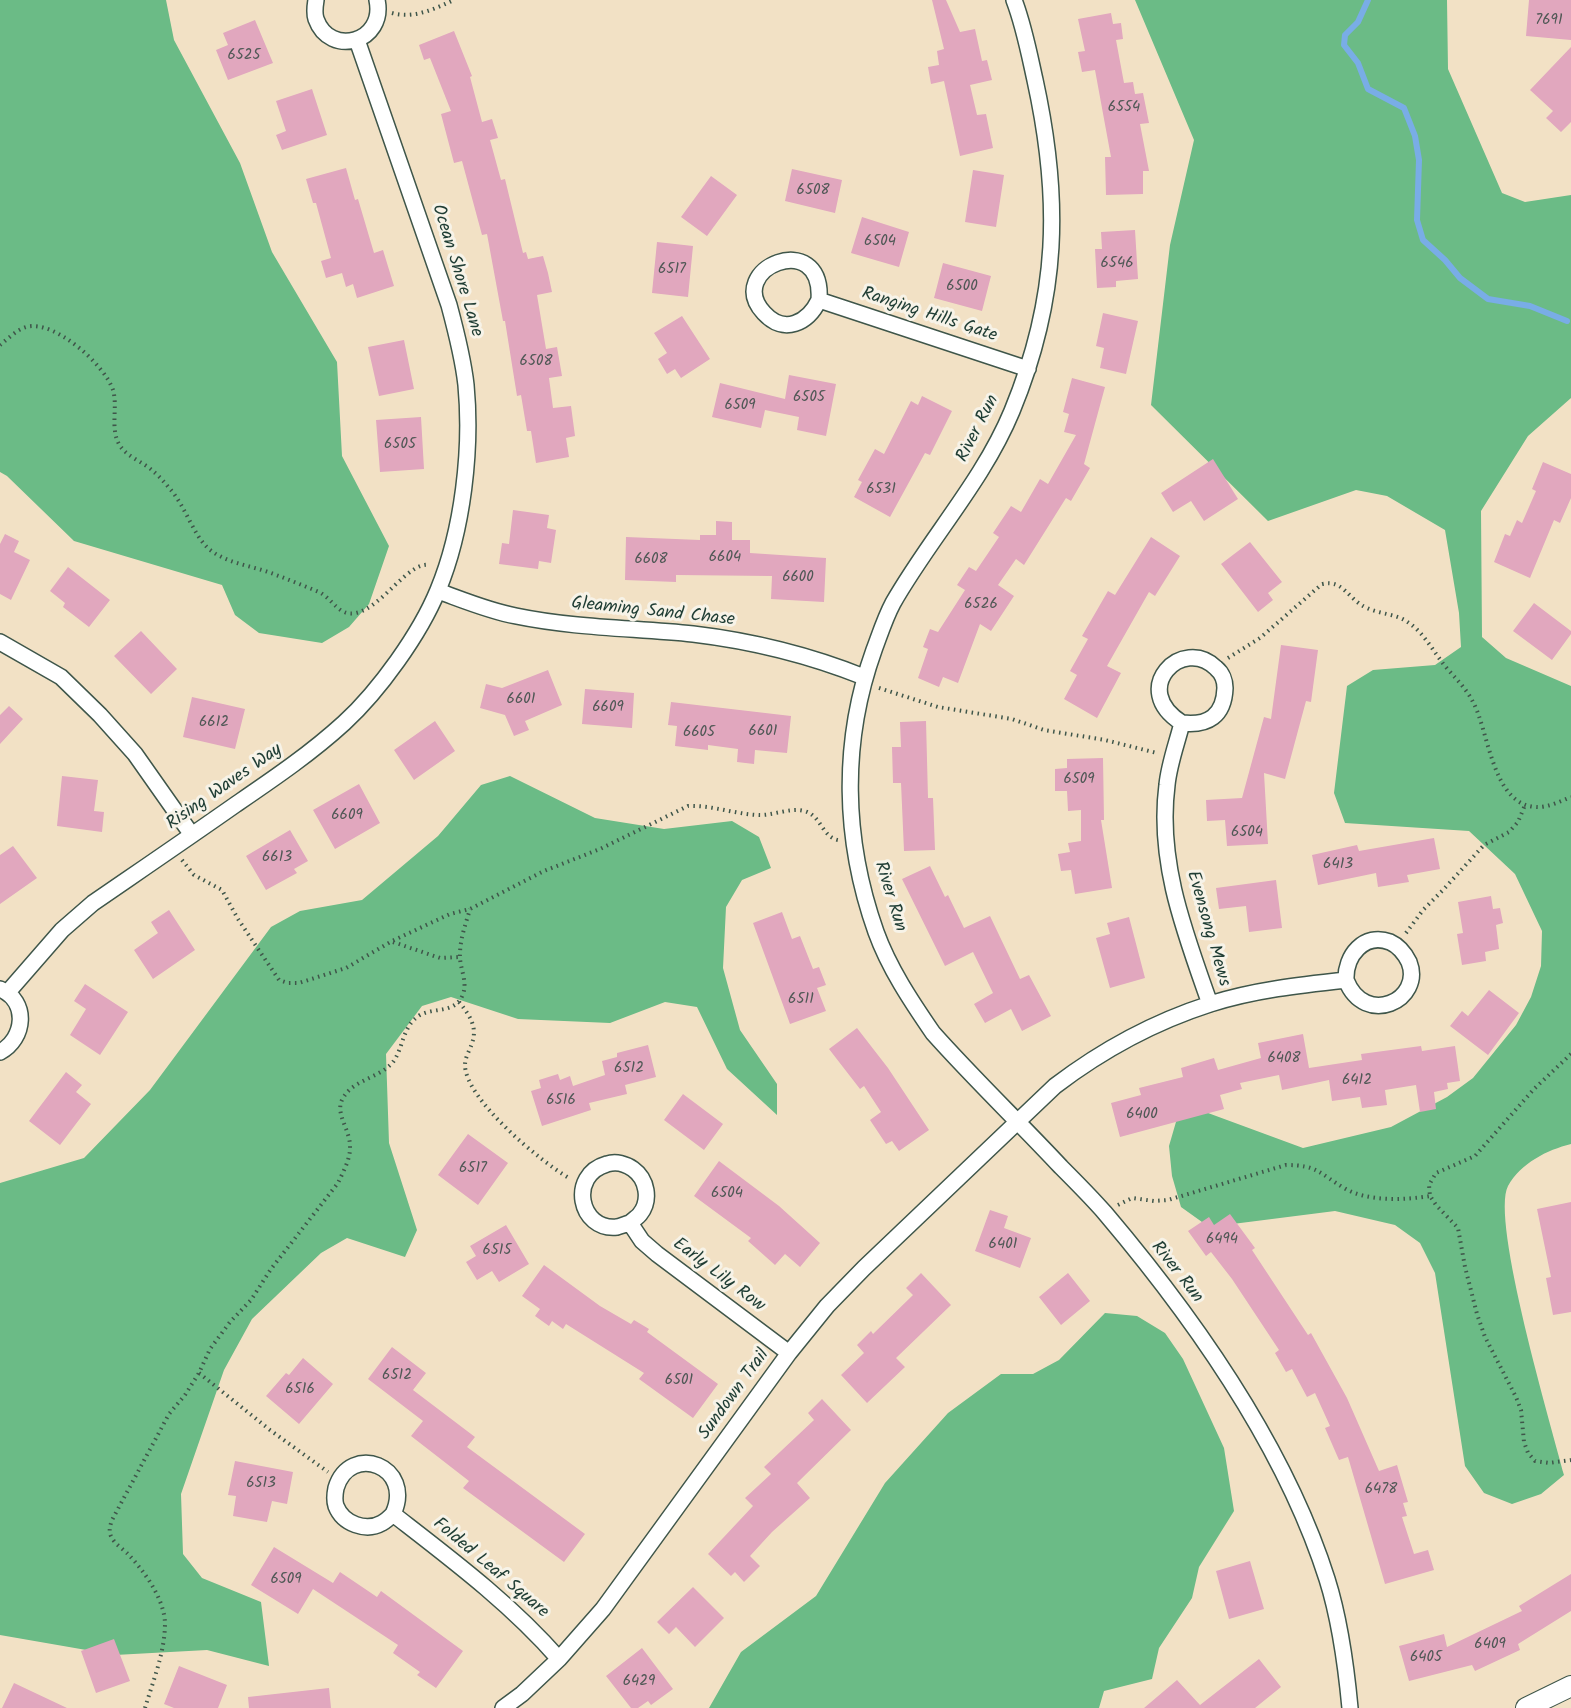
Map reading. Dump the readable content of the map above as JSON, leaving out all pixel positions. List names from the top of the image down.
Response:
{
  "streets": {
    "street": [
      "Ocean Shore Lane",
      "Ranging Hills Gate",
      "River Run",
      "Gleaming Sand Chase",
      "Rising Waves Way",
      "Evensong Mews",
      "Early Lily Row",
      "Sundown Trail",
      "Folded Leaf Square"
    ]
  },
  "crossings": [
    ["Ocean Shore Lane", "Gleaming Sand Chase"],
    ["Ocean Shore Lane", "Rising Waves Way"],
    ["Ranging Hills Gate", "River Run"],
    ["River Run", "Gleaming Sand Chase"],
    ["River Run", "Sundown Trail"],
    ["Gleaming Sand Chase", "Rising Waves Way"],
    ["Evensong Mews", "Sundown Trail"],
    ["Early Lily Row", "Sundown Trail"],
    ["Sundown Trail", "Folded Leaf Square"]
  ],
  "house_numbers": [
    "7691",
    "6525",
    "6554",
    "6508",
    "6504",
    "6546",
    "6517",
    "6500",
    "6508",
    "6505",
    "6509",
    "6505",
    "6531",
    "6604",
    "6608",
    "6600",
    "6526",
    "6601",
    "6609",
    "6612",
    "6601",
    "6605",
    "6509",
    "6609",
    "6504",
    "6613",
    "6413",
    "6511",
    "6408",
    "6512",
    "6412",
    "6516",
    "6400",
    "6517",
    "6504",
    "6494",
    "6401",
    "6515",
    "6512",
    "6501",
    "6516",
    "6513",
    "6478",
    "6509",
    "6409",
    "6405",
    "6429"
  ]
}
